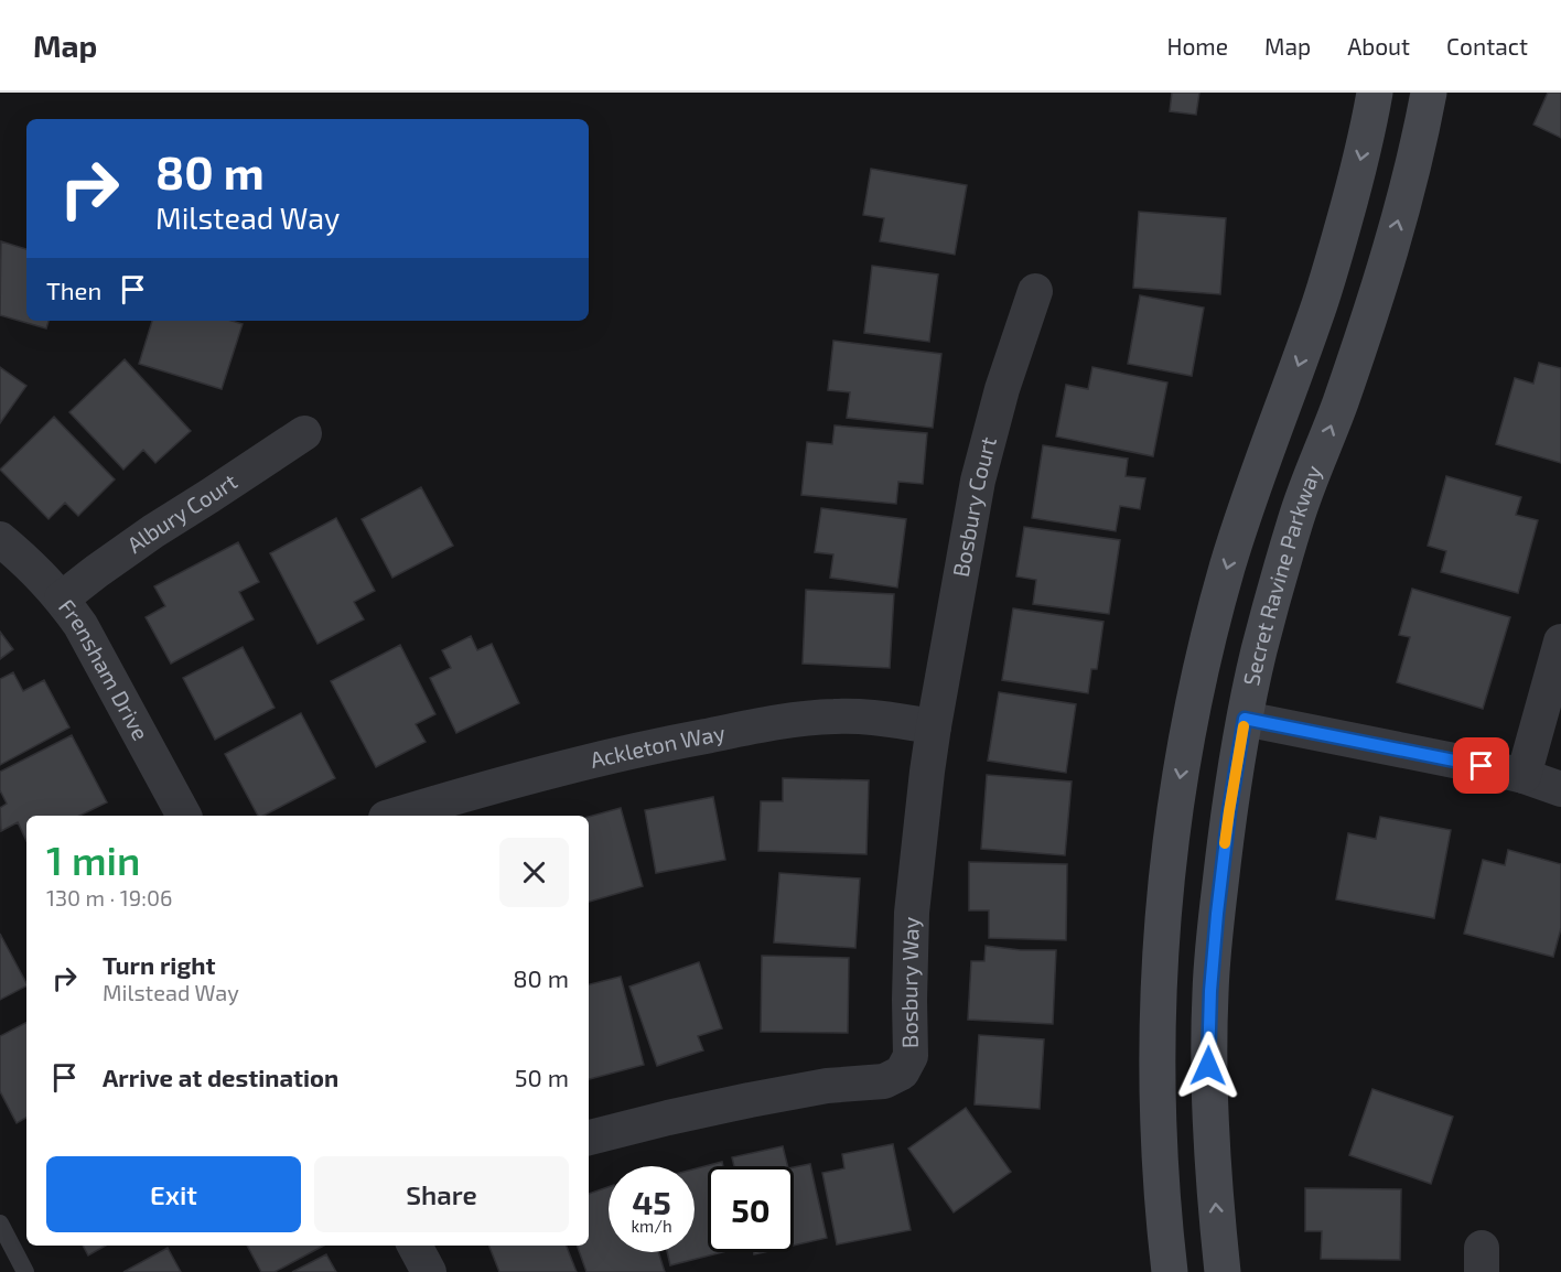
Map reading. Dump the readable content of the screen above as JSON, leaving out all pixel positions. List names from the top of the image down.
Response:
{
  "streets": {
    "main road": ["Secret Ravine Parkway"],
    "street": [
      "Bosbury Court",
      "Albury Court",
      "Frensham Drive",
      "Ackleton Way",
      "Bosbury Way"
    ]
  },
  "crossings": [
    ["Bosbury Court", "Ackleton Way"],
    ["Bosbury Court", "Bosbury Way"],
    ["Albury Court", "Frensham Drive"],
    ["Ackleton Way", "Bosbury Way"]
  ],
  "page": {
    "header": "Map",
    "nav": [
      "Home",
      "Map",
      "About",
      "Contact"
    ],
    "turn": ["80 m", "Milstead Way"],
    "then": "Then",
    "heading": ["1 min", "130 m · 19:06"],
    "list": [
      {
        "name": "Turn right",
        "note": "Milstead Way",
        "value": "80 m"
      },
      {
        "name": "Arrive at destination",
        "value": "50 m"
      }
    ],
    "buttons": ["Exit", "Share"],
    "speed": "45 km/h",
    "limit": "50"
  }
}
